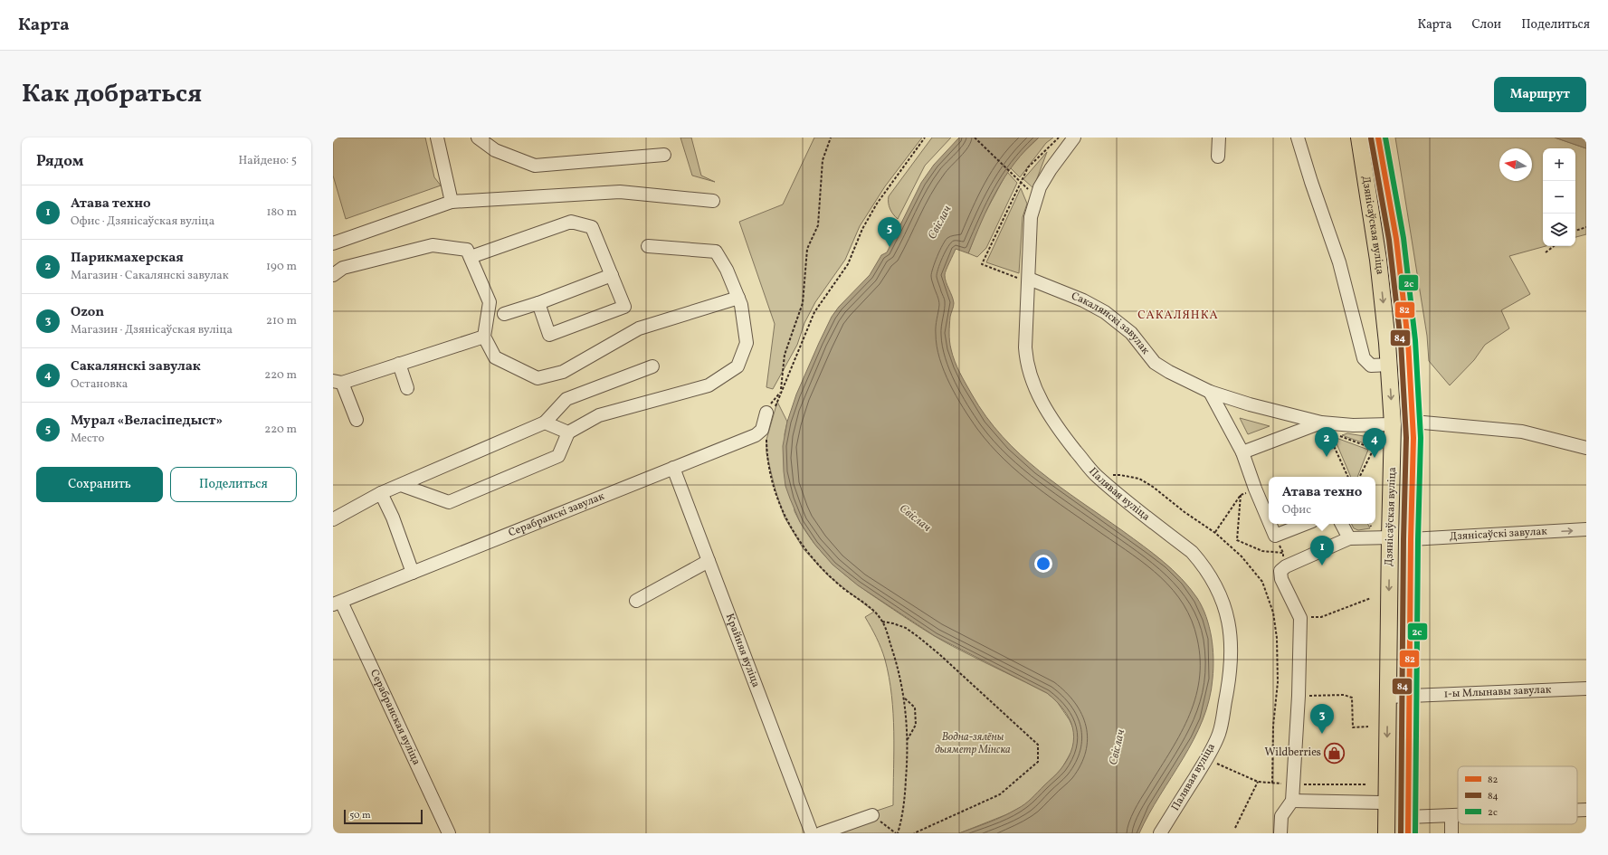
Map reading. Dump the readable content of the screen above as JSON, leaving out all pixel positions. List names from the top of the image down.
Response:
{
  "streets": {
    "main road": ["Дзянісаўская вуліца"],
    "street": [
      "Сакалянскі завулак",
      "Палявая вуліца",
      "Серабранскі завулак",
      "Дзянісаўскі завулак",
      "Крайняя вуліца",
      "1-ы Млынавы завулак",
      "Серабранская вуліца"
    ]
  },
  "crossings": [
    ["Дзянісаўская вуліца", "Сакалянскі завулак"],
    ["Дзянісаўская вуліца", "Дзянісаўскі завулак"],
    ["Дзянісаўская вуліца", "1-ы Млынавы завулак"],
    ["Сакалянскі завулак", "Палявая вуліца"],
    ["Серабранскі завулак", "Крайняя вуліца"],
    ["Серабранскі завулак", "Серабранская вуліца"]
  ],
  "districts": ["САКАЛЯНКА"],
  "water": ["Свіслач"],
  "parks": ["Водна-зялёны дыяметр Мінска"],
  "places": {
    "shop": ["Wildberries"]
  },
  "lines": ["transit line 82", "transit line 2с", "transit line 84"],
  "legend": ["82", "84", "2с"],
  "scale_bar": "50 m",
  "north": "left",
  "page": {
    "header": "Карта",
    "nav": ["Карта", "Слои", "Поделиться"],
    "title": "Как добраться",
    "buttons": [
      "Маршрут",
      ["Сохранить", "Поделиться"]
    ],
    "heading": ["Рядом", "Найдено: 5"],
    "map_buttons": ["+", "−"],
    "list": [
      {
        "mark": "1",
        "name": "Атава техно",
        "note": "Офис · Дзянісаўская вуліца",
        "value": "180 m"
      },
      {
        "mark": "2",
        "name": "Парикмахерская",
        "note": "Магазин · Сакалянскі завулак",
        "value": "190 m"
      },
      {
        "mark": "3",
        "name": "Ozon",
        "note": "Магазин · Дзянісаўская вуліца",
        "value": "210 m"
      },
      {
        "mark": "4",
        "name": "Сакалянскі завулак",
        "note": "Остановка",
        "value": "220 m"
      },
      {
        "mark": "5",
        "name": "Мурал «Веласіпедыст»",
        "note": "Место",
        "value": "220 m"
      }
    ],
    "pins": [
      "5",
      "2",
      "4",
      "1",
      "3"
    ],
    "popup": ["Атава техно", "Офис"],
    "scale": "50 m"
  }
}
